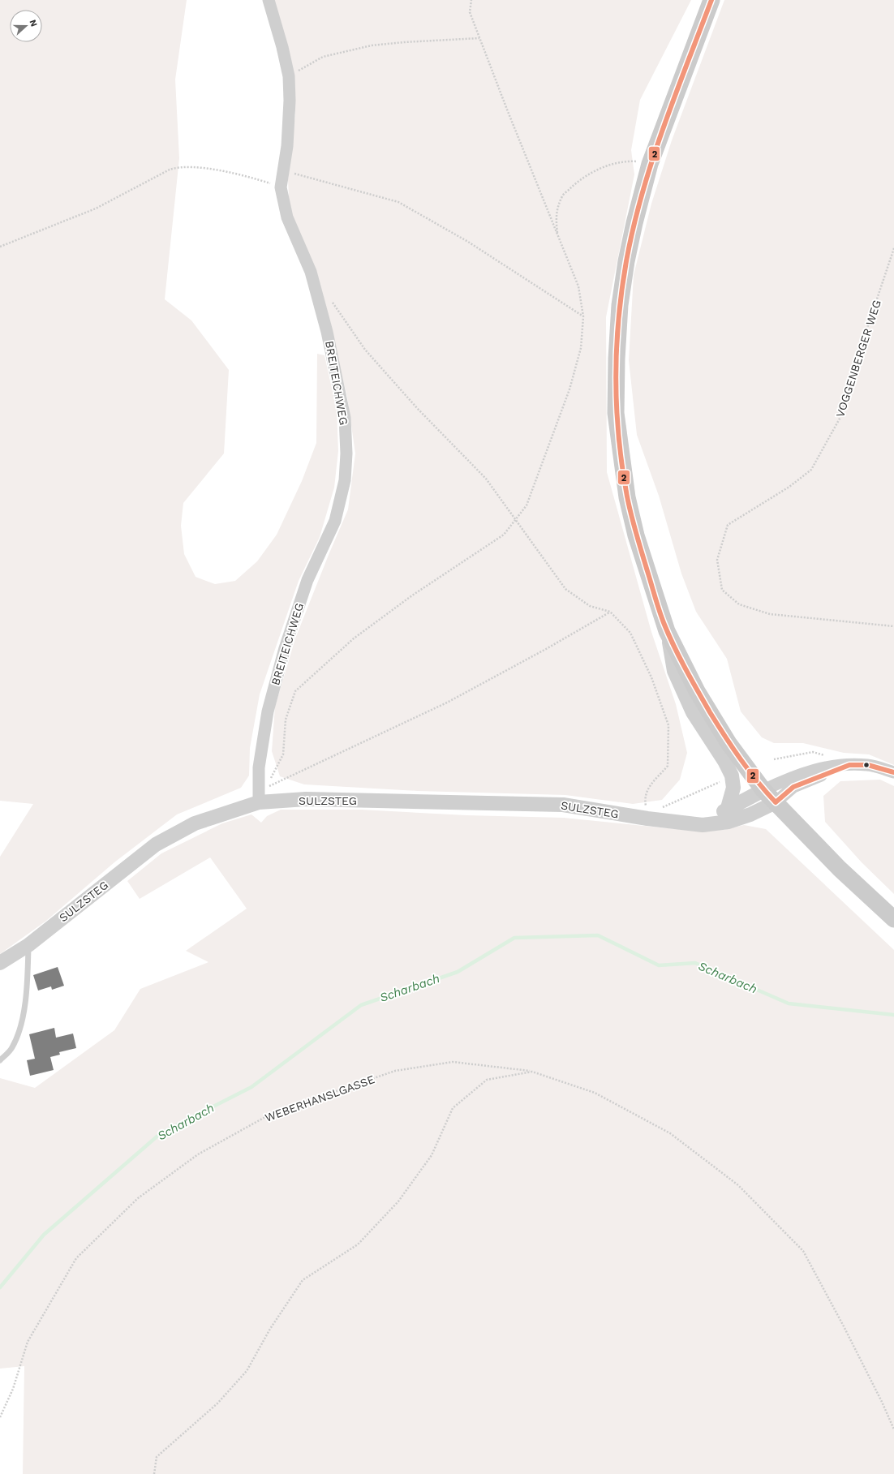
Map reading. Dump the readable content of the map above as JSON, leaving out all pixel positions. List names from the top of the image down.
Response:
{
  "streets": {
    "street": ["BREITEICHWEG", "SULZSTEG"],
    "path": ["VOGGENBERGER WEG", "WEBERHANSLGASSE"]
  },
  "crossings": [
    ["BREITEICHWEG", "SULZSTEG"]
  ],
  "water": ["Scharbach"],
  "lines": ["transit line 2"],
  "north": "right"
}
